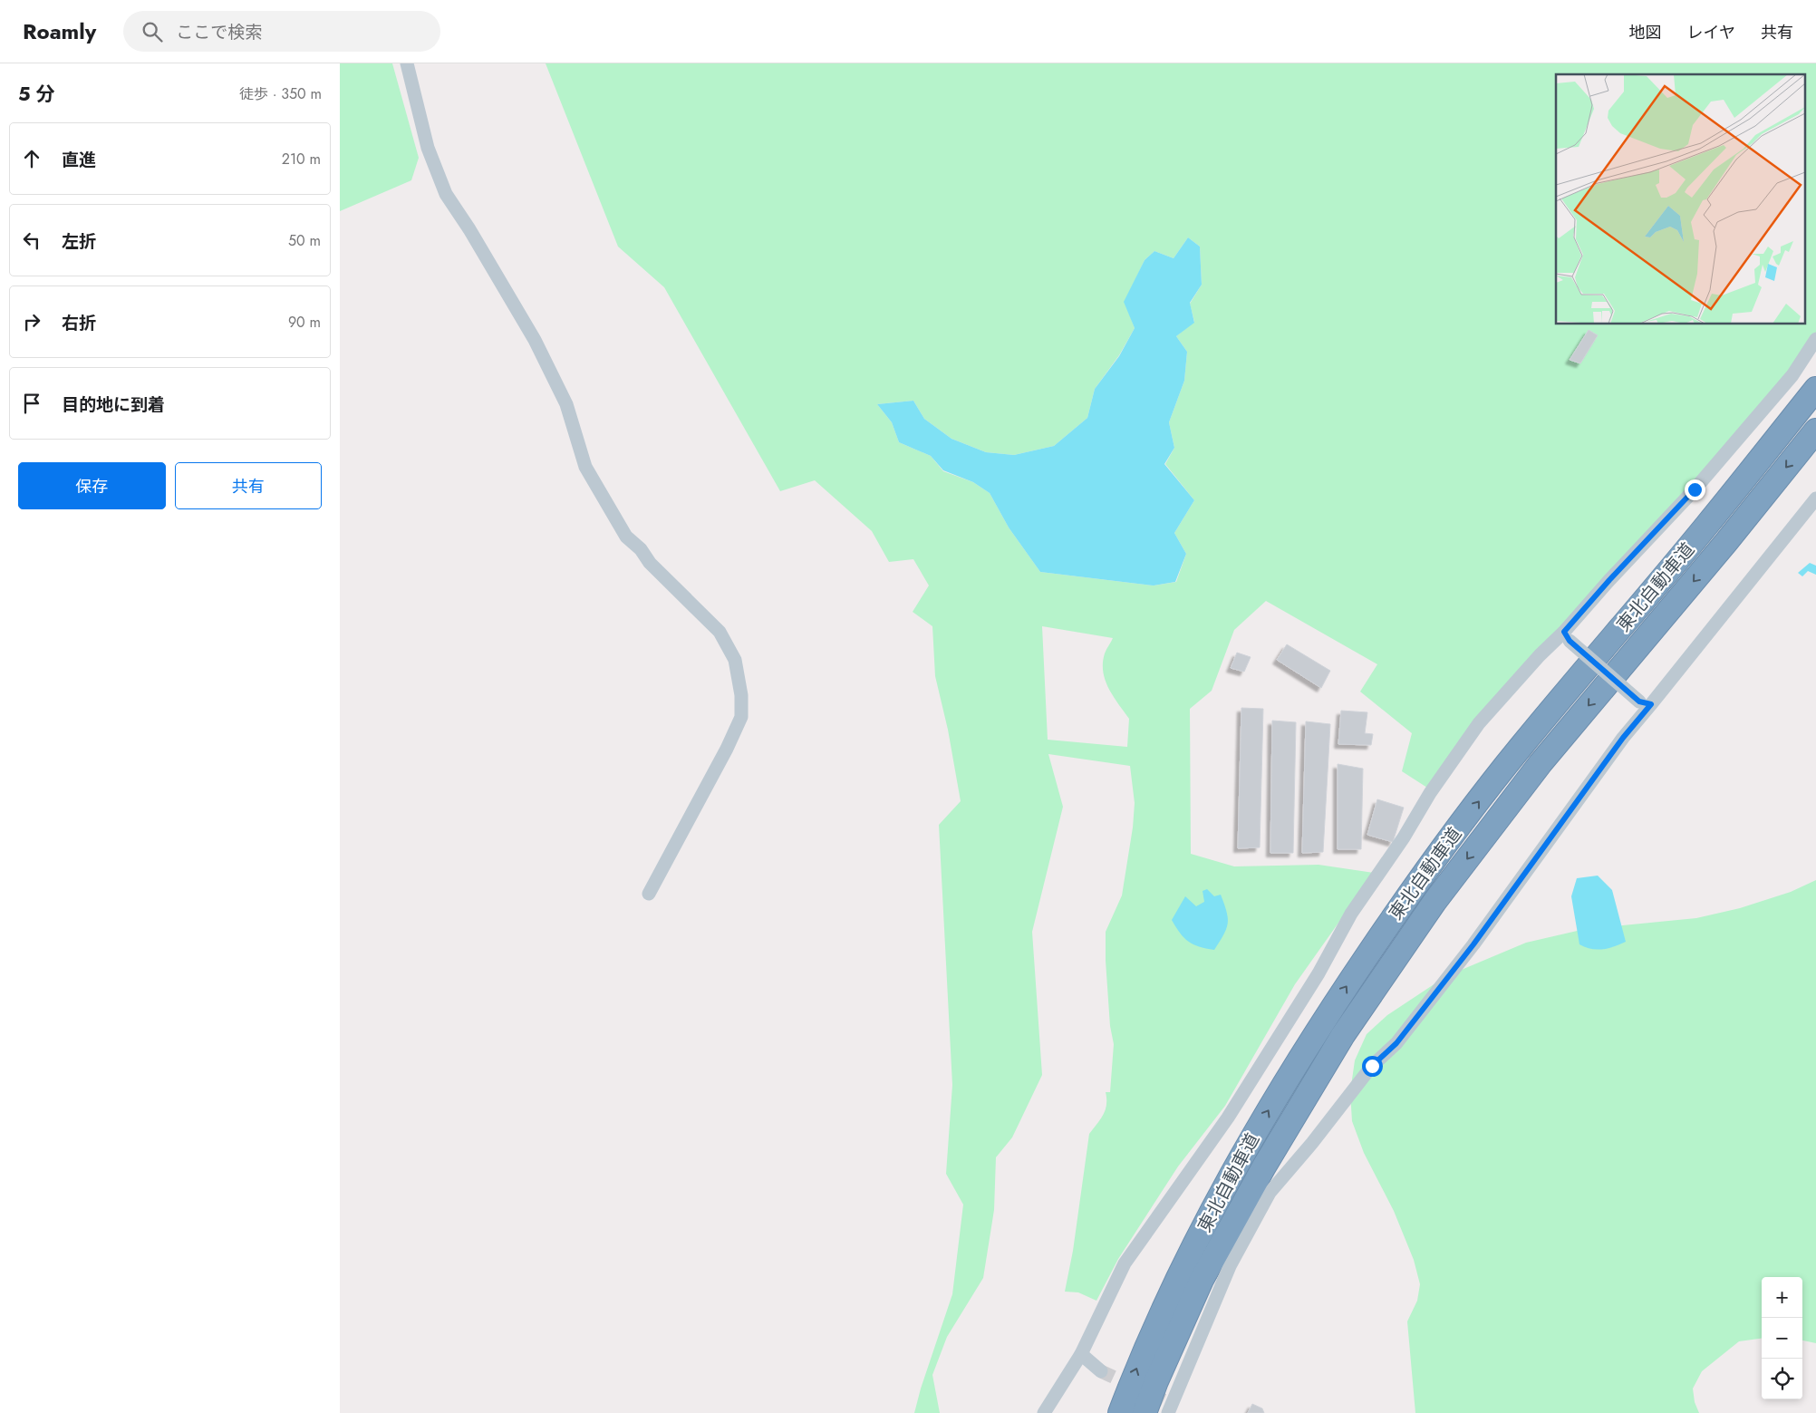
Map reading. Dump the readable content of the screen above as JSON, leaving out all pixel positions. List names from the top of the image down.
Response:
{
  "streets": {
    "highway": ["東北自動車道"]
  },
  "page": {
    "header": "Roamly",
    "search": "ここで検索",
    "nav": ["地図", "レイヤ", "共有"],
    "heading": ["5 分", "徒歩 · 350 m"],
    "list": [
      ["直進", "210 m"],
      ["左折", "50 m"],
      ["右折", "90 m"],
      "目的地に到着"
    ],
    "buttons": ["保存", "共有"],
    "map_buttons": ["+", "−"]
  }
}
